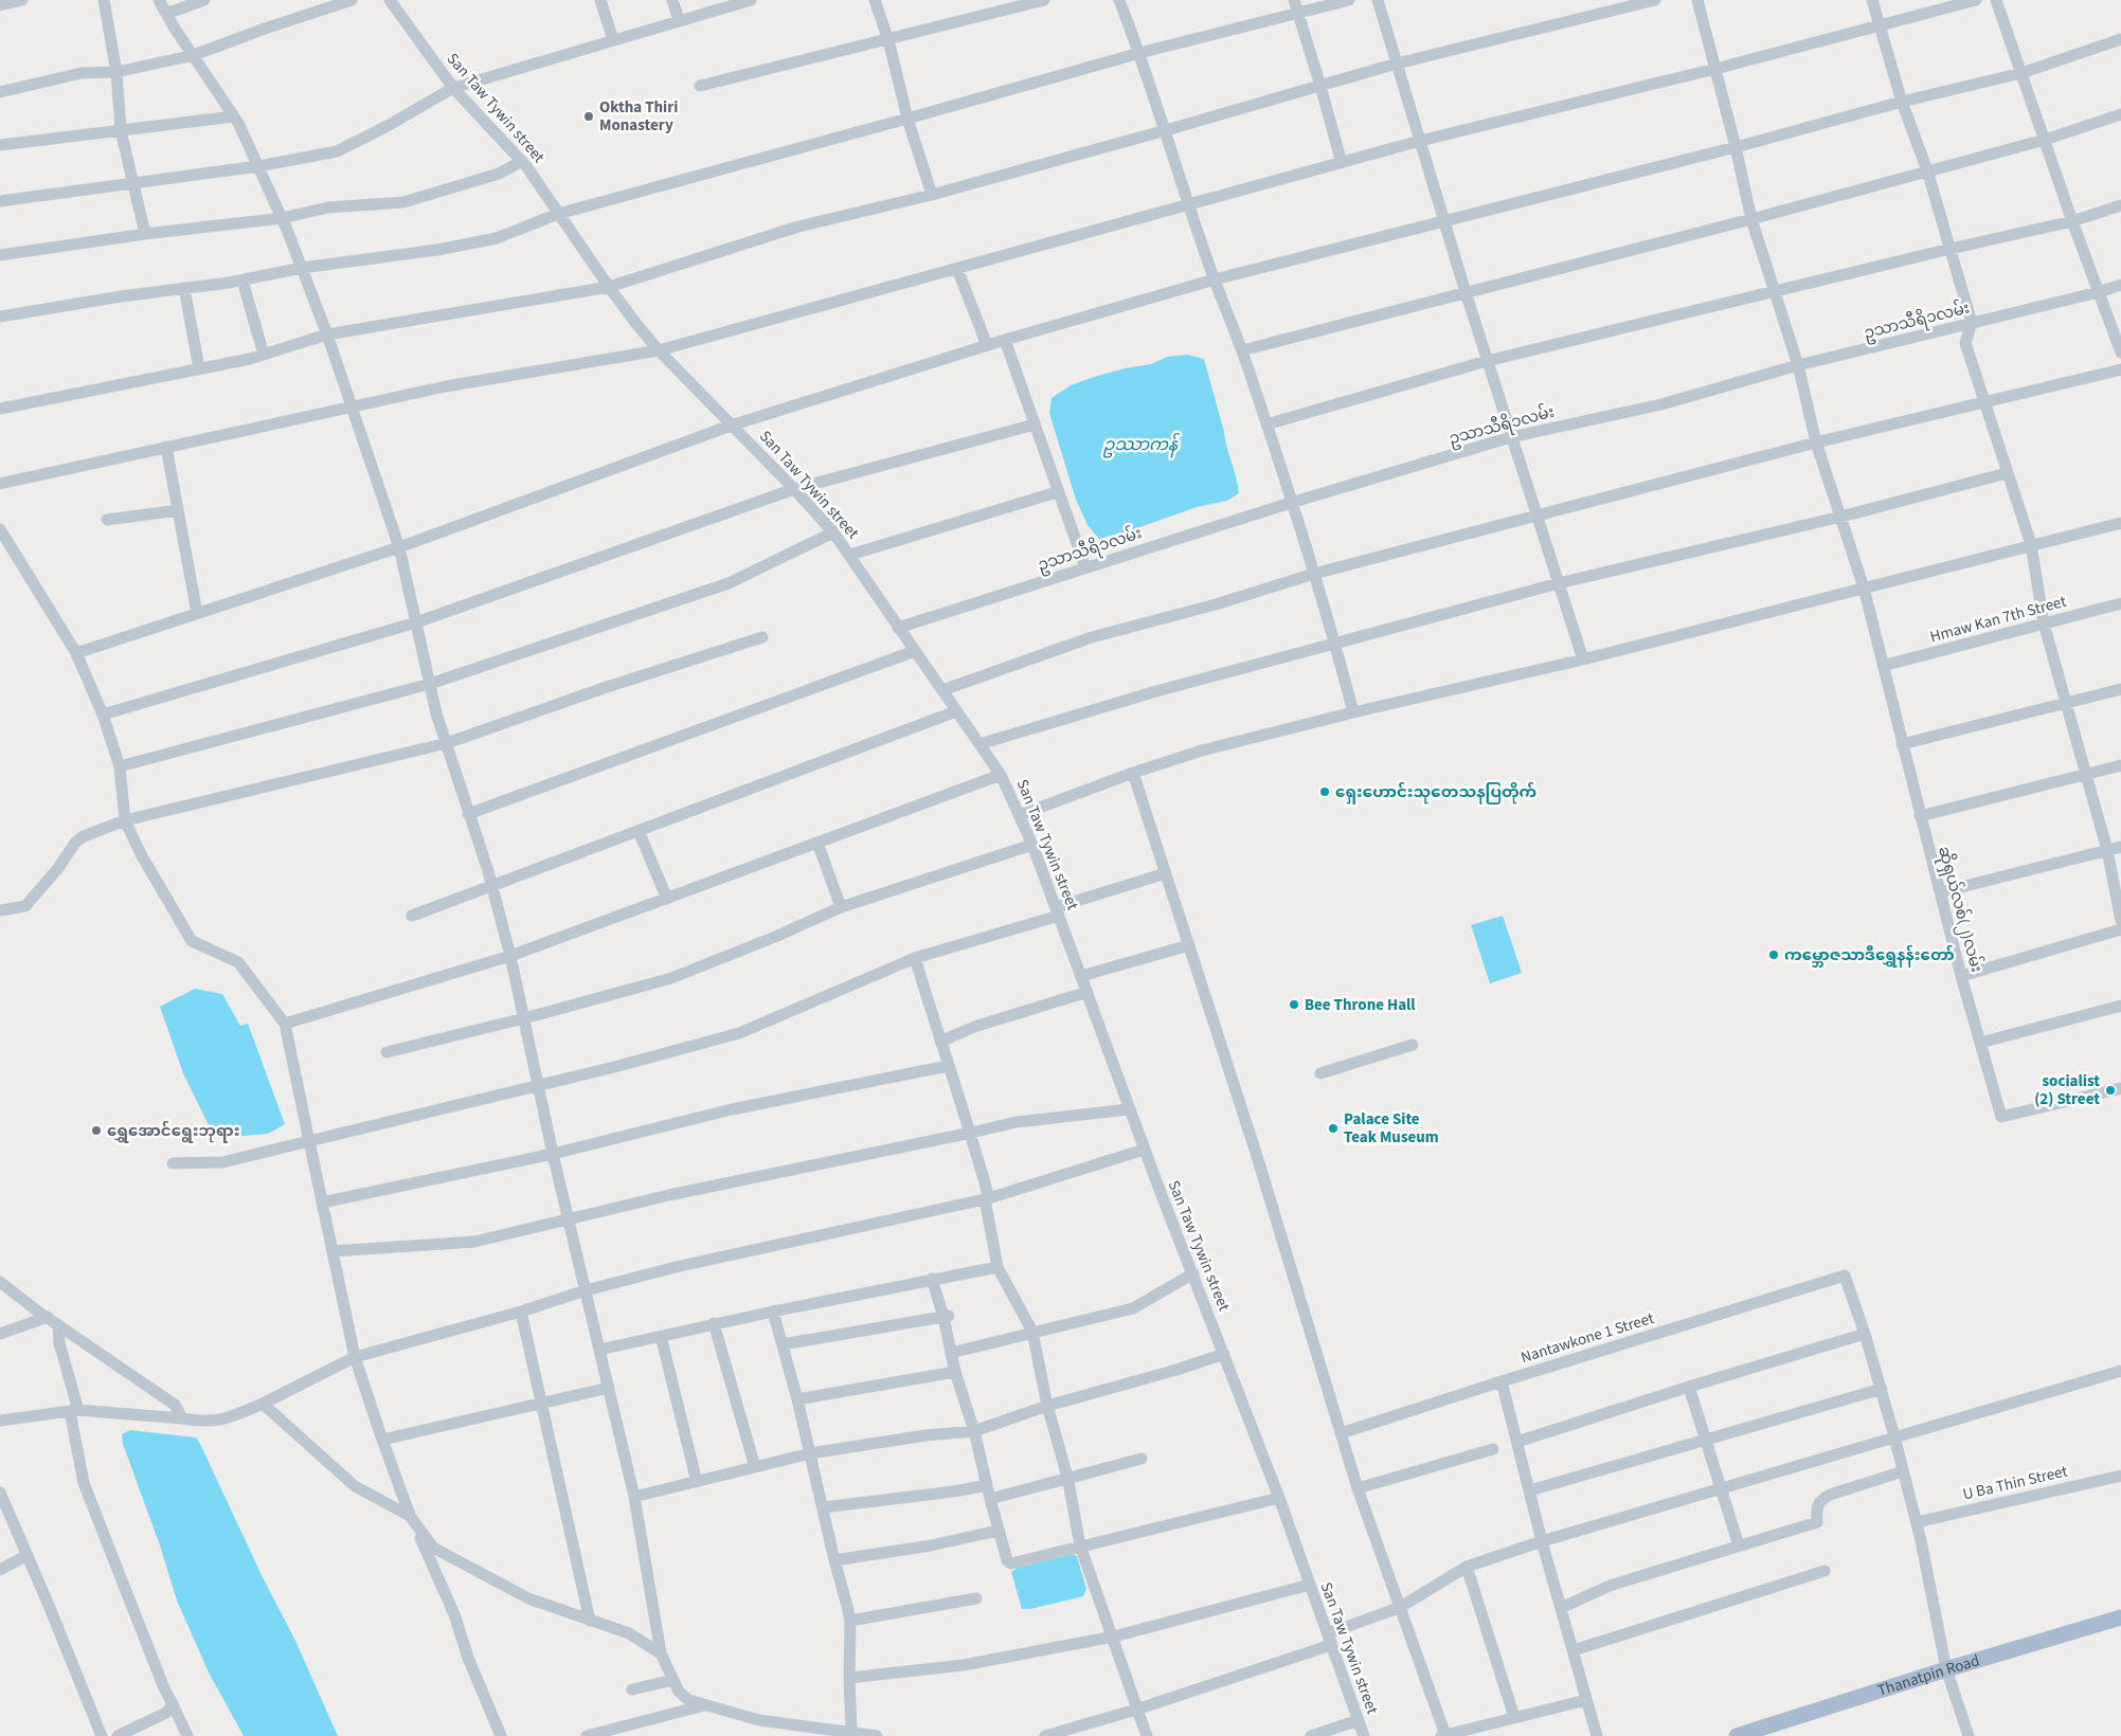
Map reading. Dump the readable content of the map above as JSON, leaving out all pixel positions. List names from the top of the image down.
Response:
{
  "streets": {
    "main road": ["Thanatpin Road"],
    "street": [
      "San Taw Tywin street",
      "ဥသာသီရိ၁လမ်း",
      "Hmaw Kan 7th Street",
      "ဆိုရှယ်လစ်(၂)လမ်း",
      "Nantawkone 1 Street",
      "U Ba Thin Street"
    ]
  },
  "crossings": [
    ["San Taw Tywin street", "ဥသာသီရိ၁လမ်း"],
    ["ဥသာသီရိ၁လမ်း", "ဆိုရှယ်လစ်(၂)လမ်း"],
    ["Hmaw Kan 7th Street", "ဆိုရှယ်လစ်(၂)လမ်း"]
  ],
  "water": ["ဥဿာကန်"],
  "places": [
    "Oktha Thiri Monastery",
    "ရှေးဟောင်းသုတေသနပြတိုက်",
    "ကမ္ဘောဇသာဒီရွှေနန်းတော်",
    "Bee Throne Hall",
    "socialist (2) Street",
    "Palace Site Teak Museum",
    "ရွှေအောင်ရွေးဘုရား"
  ]
}
